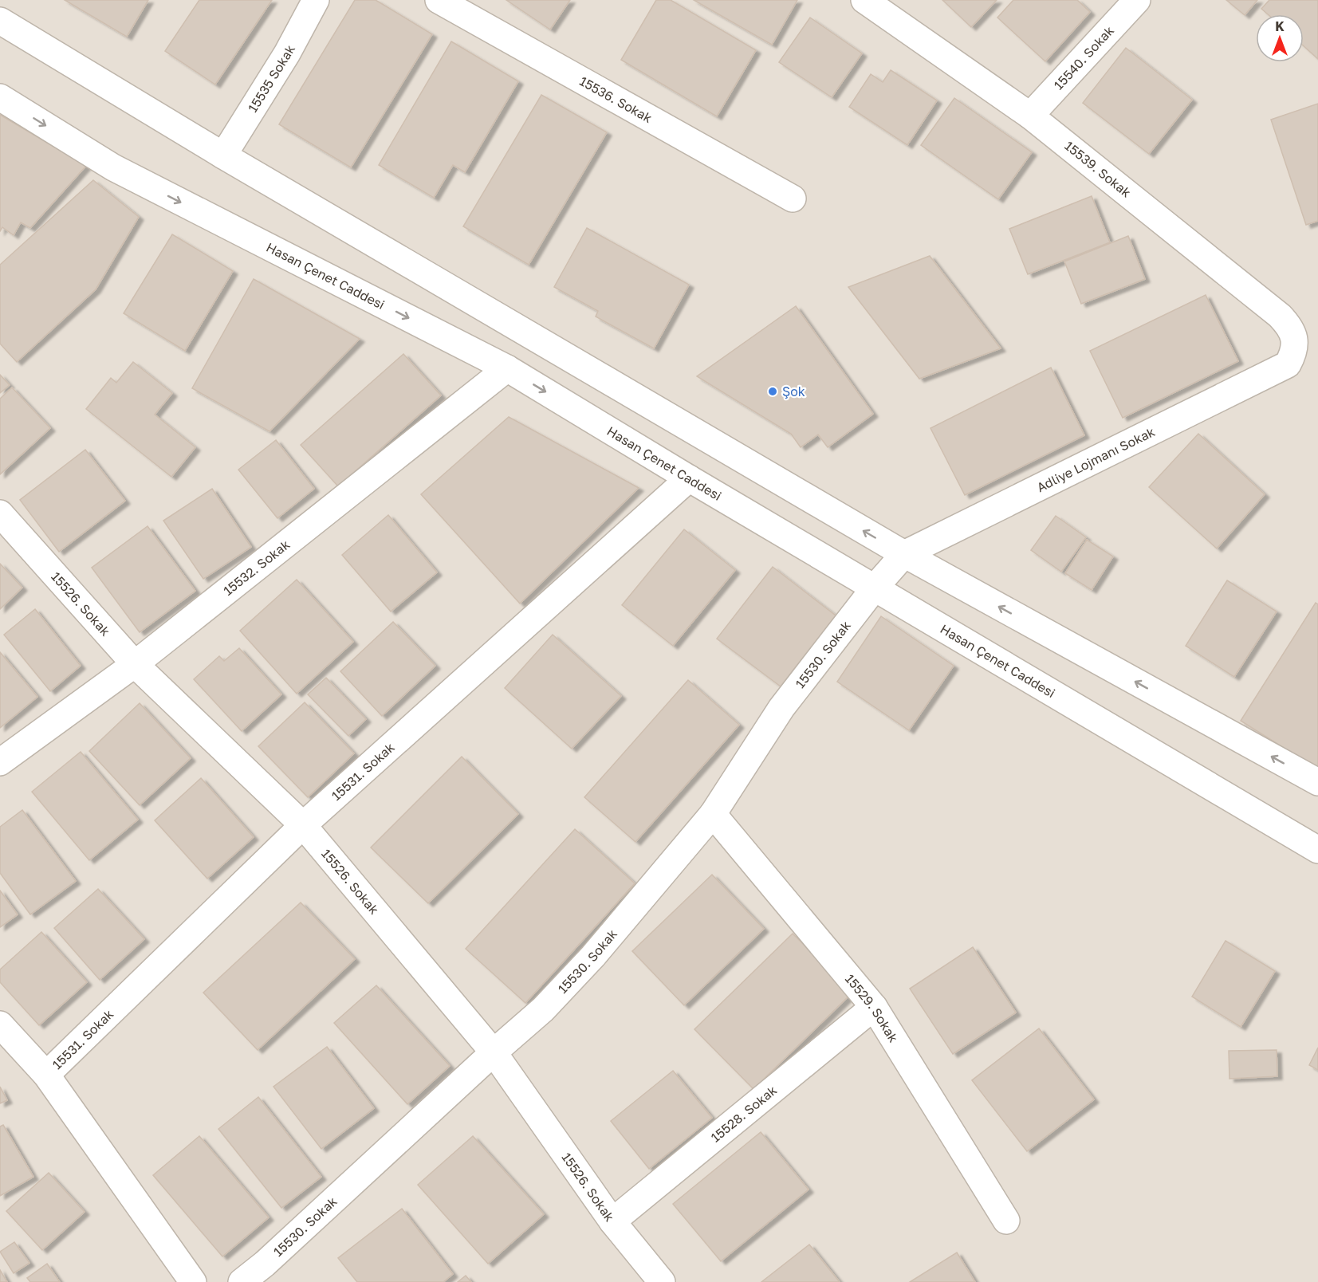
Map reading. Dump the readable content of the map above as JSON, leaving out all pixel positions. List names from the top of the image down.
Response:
{
  "streets": {
    "street": [
      "15540. Sokak",
      "15535 Sokak",
      "15536. Sokak",
      "15539. Sokak",
      "Hasan Çenet Caddesi",
      "Adliye Lojmanı Sokak",
      "15532. Sokak",
      "15526. Sokak",
      "15530. Sokak",
      "15531. Sokak",
      "15529. Sokak",
      "15528. Sokak"
    ]
  },
  "crossings": [
    ["15540. Sokak", "15539. Sokak"],
    ["15539. Sokak", "Adliye Lojmanı Sokak"],
    ["Hasan Çenet Caddesi", "15532. Sokak"],
    ["Hasan Çenet Caddesi", "15530. Sokak"],
    ["Hasan Çenet Caddesi", "15531. Sokak"],
    ["Adliye Lojmanı Sokak", "15530. Sokak"],
    ["15532. Sokak", "15526. Sokak"],
    ["15526. Sokak", "15530. Sokak"],
    ["15526. Sokak", "15531. Sokak"],
    ["15526. Sokak", "15528. Sokak"],
    ["15530. Sokak", "15529. Sokak"],
    ["15529. Sokak", "15528. Sokak"]
  ],
  "places": ["Şok"],
  "north": "top"
}
